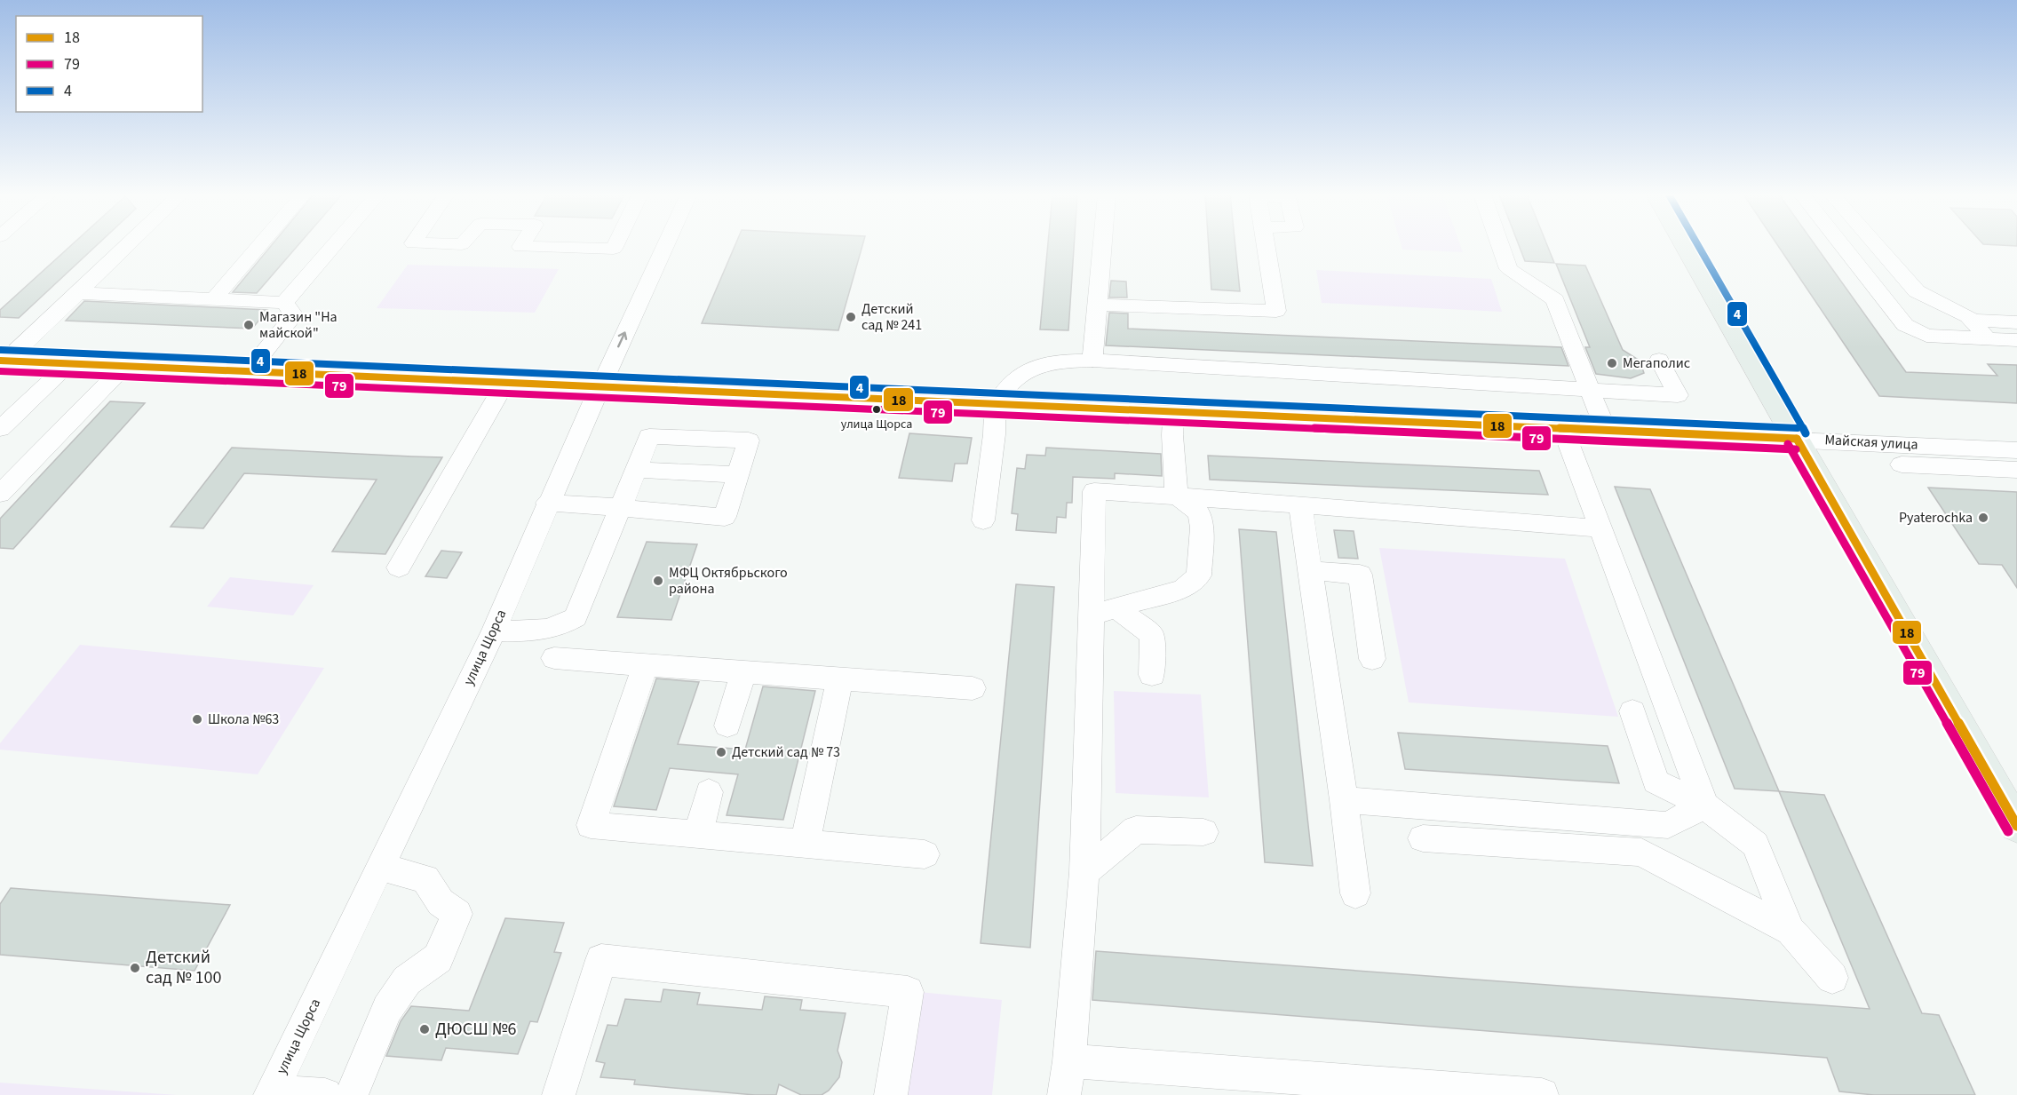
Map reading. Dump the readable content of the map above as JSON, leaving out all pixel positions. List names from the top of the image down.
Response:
{
  "streets": {
    "street": ["Майская улица", "улица Щорса"]
  },
  "crossings": [
    ["Майская улица", "улица Щорса"]
  ],
  "places": [
    "Детский сад № 241",
    "Магазин \"На майской\"",
    "Мегаполис",
    "улица Щорса",
    "Pyaterochka",
    "МФЦ Октябрьского района",
    "Школа №63",
    "Детский сад № 73",
    "Детский сад № 100",
    "ДЮСШ №6"
  ],
  "lines": ["transit line 4", "transit line 18", "transit line 79"],
  "legend": ["18", "79", "4"]
}
